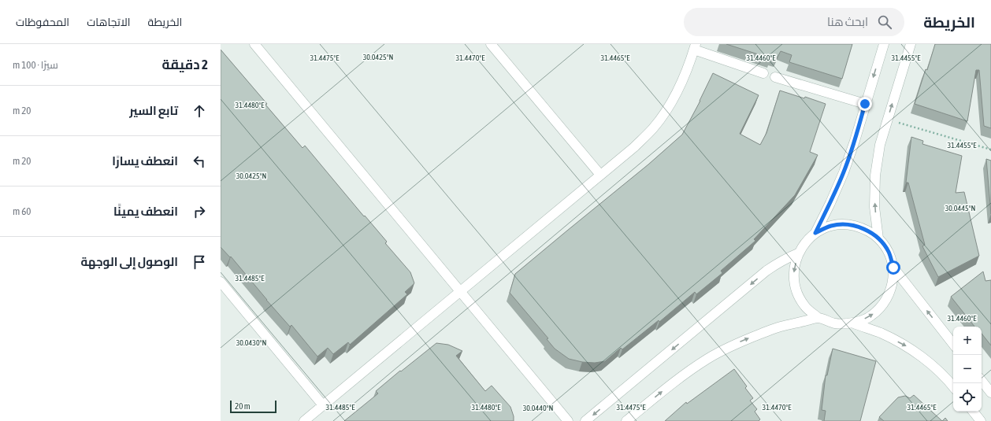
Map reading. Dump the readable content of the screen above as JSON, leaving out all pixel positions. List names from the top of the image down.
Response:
{
  "scale_bar": "20 m",
  "page": {
    "header": "الخريطة",
    "search": "ابحث هنا",
    "nav": ["الخريطة", "الاتجاهات", "المحفوظات"],
    "heading": ["2 دقيقة", "سيرًا · 100 m"],
    "list": [
      ["تابع السير", "20 m"],
      ["انعطف يسارًا", "20 m"],
      ["انعطف يمينًا", "60 m"],
      "الوصول إلى الوجهة"
    ],
    "map_buttons": ["+", "−"],
    "scale": "20 m"
  },
  "coordinates": [
    "30.0425°N",
    "31.4475°E",
    "31.4470°E",
    "31.4465°E",
    "31.4460°E",
    "31.4455°E",
    "31.4480°E",
    "30.0445°N",
    "31.4485°E",
    "30.0430°N",
    "30.0440°N"
  ]
}
